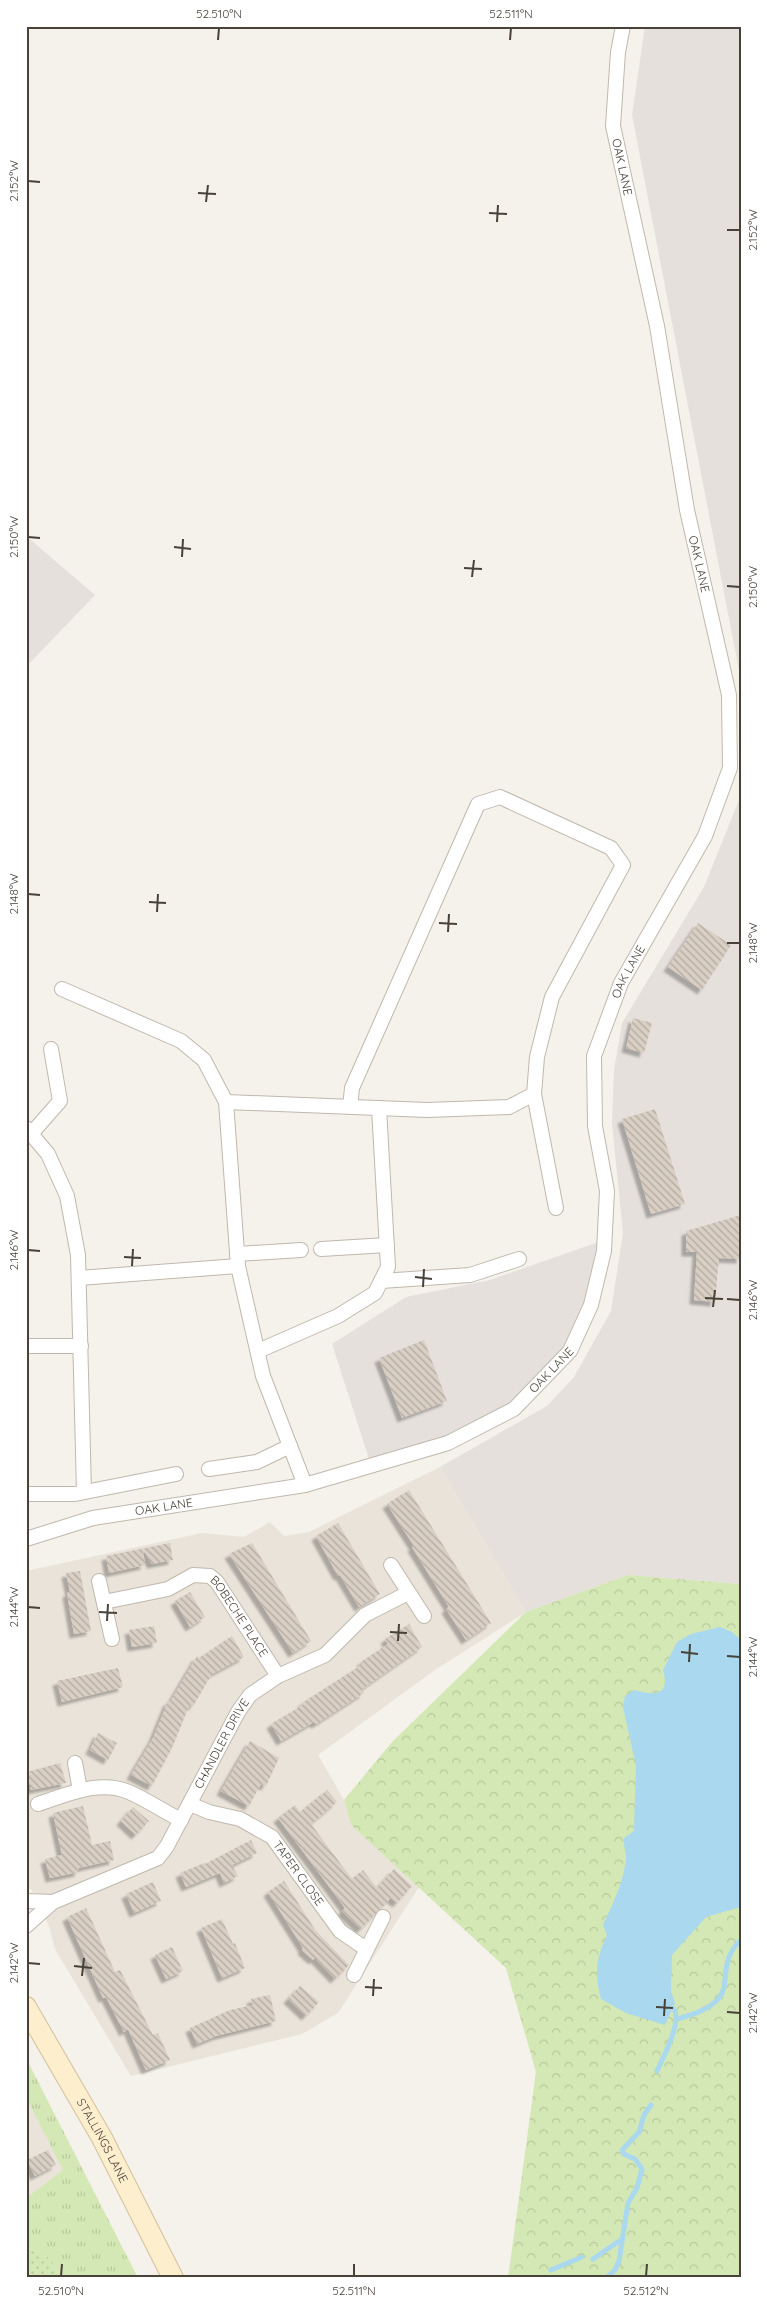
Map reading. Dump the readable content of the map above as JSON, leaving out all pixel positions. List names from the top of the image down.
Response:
{
  "streets": {
    "main road": ["STALLINGS LANE"],
    "street": [
      "OAK LANE",
      "BOBECHE PLACE",
      "CHANDLER DRIVE",
      "TAPER CLOSE"
    ]
  },
  "crossings": [
    ["BOBECHE PLACE", "CHANDLER DRIVE"],
    ["CHANDLER DRIVE", "TAPER CLOSE"]
  ],
  "coordinates": [
    "52.510°N",
    "52.511°N",
    "2.152°W",
    "2.150°W",
    "2.148°W",
    "2.146°W",
    "2.144°W",
    "2.142°W",
    "52.512°N"
  ]
}
